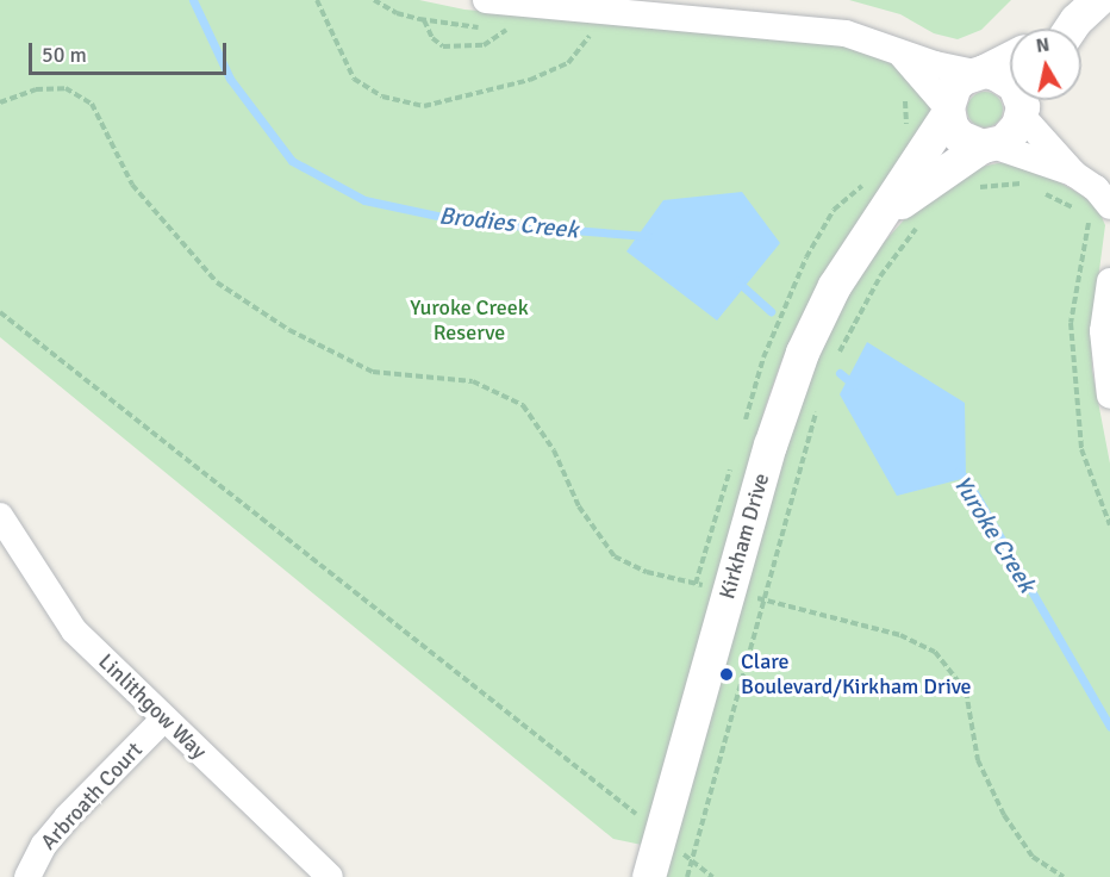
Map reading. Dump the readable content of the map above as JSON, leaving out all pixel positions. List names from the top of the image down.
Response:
{
  "streets": {
    "street": ["Kirkham Drive", "Linlithgow Way", "Arbroath Court"]
  },
  "crossings": [
    ["Linlithgow Way", "Arbroath Court"]
  ],
  "water": ["Brodies Creek", "Yuroke Creek"],
  "parks": ["Yuroke Creek Reserve"],
  "places": ["Clare Boulevard/Kirkham Drive"],
  "scale_bar": "50 m",
  "north": "top"
}
